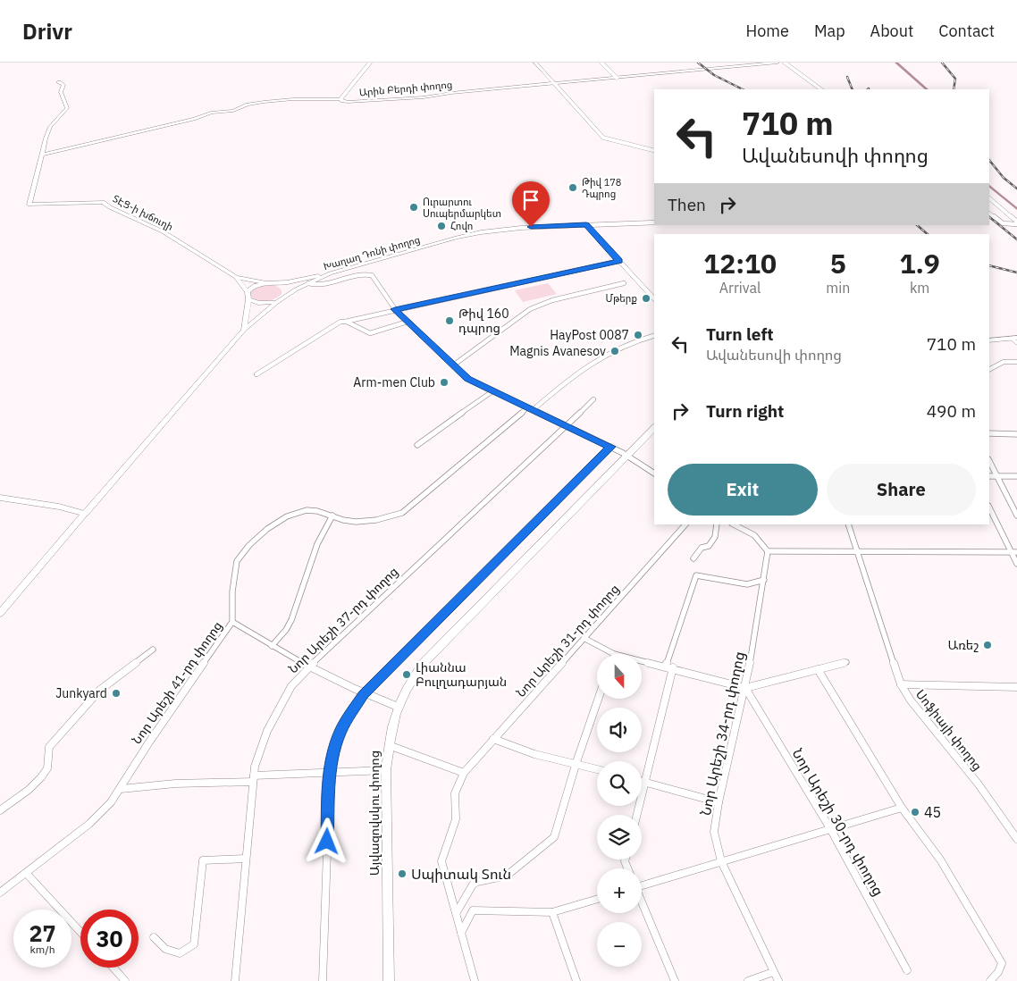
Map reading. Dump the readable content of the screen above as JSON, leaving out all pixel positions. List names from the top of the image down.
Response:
{
  "streets": {
    "main road": ["Այվազովսկու փողոց"],
    "street": [
      "Արին Բերդի փողոց",
      "ՏԷՑ-ի խճուղի",
      "Խաղաղ Դոնի փողոց",
      "Նոր Արեշի 37-րդ փողոց",
      "Նոր Արեշի 31-րդ փողոց",
      "Նոր Արեշի 41-րդ փողոց",
      "Սոֆիայի փողոց",
      "Նոր Արեշի 34-րդ փողոց",
      "Նոր Արեշի 30-րդ փողոց"
    ]
  },
  "crossings": [
    ["Արին Բերդի փողոց", "ՏԷՑ-ի խճուղի"],
    ["Նոր Արեշի 34-րդ փողոց", "Նոր Արեշի 30-րդ փողոց"]
  ],
  "places": [
    "Թիվ 178 Դպրոց",
    "Ուրարտու Սուպերմարկետ",
    "Հովո",
    "Մթերք",
    "Թիվ 160 դպրոց",
    "HayPost 0087",
    "Magnis Avanesov",
    "Arm-men Club",
    "Առեշ",
    "Լիաննա Բուլղադարյան",
    "Junkyard",
    "45",
    "Սպիտակ Տուն"
  ],
  "north": "bottom",
  "page": {
    "header": "Drivr",
    "nav": [
      "Home",
      "Map",
      "About",
      "Contact"
    ],
    "turn": ["710 m", "Ավանեսովի փողոց"],
    "then": "Then",
    "eta": [
      "12:10",
      "Arrival",
      "5",
      "min",
      "1.9",
      "km"
    ],
    "list": [
      {
        "name": "Turn left",
        "note": "Ավանեսովի փողոց",
        "value": "710 m"
      },
      {
        "name": "Turn right",
        "value": "490 m"
      }
    ],
    "buttons": ["Exit", "Share"],
    "map_buttons": ["+", "−"],
    "speed": "27 km/h",
    "limit": "30"
  }
}
